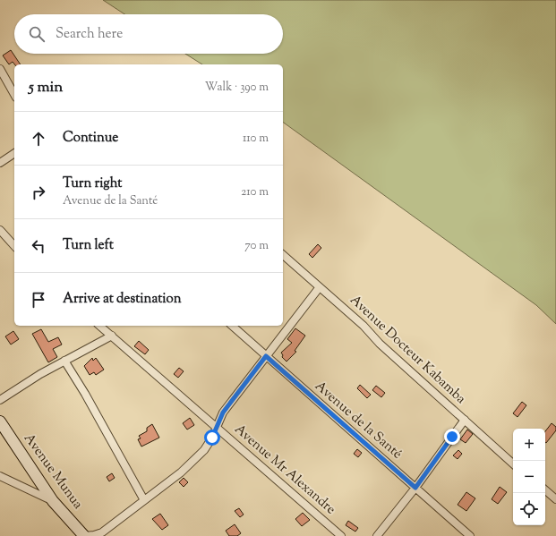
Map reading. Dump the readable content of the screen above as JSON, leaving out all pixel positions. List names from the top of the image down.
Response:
{
  "streets": {
    "main road": ["Avenue Munua"],
    "street": ["Avenue Docteur Kabamba", "Avenue de la Santé", "Avenue Mr Alexandre"]
  },
  "page": {
    "search": "Search here",
    "heading": ["5 min", "Walk · 390 m"],
    "list": [
      ["Continue", "110 m"],
      ["Turn right", "Avenue de la Santé", "210 m"],
      ["Turn left", "70 m"],
      "Arrive at destination"
    ],
    "map_buttons": ["+", "−"]
  }
}
